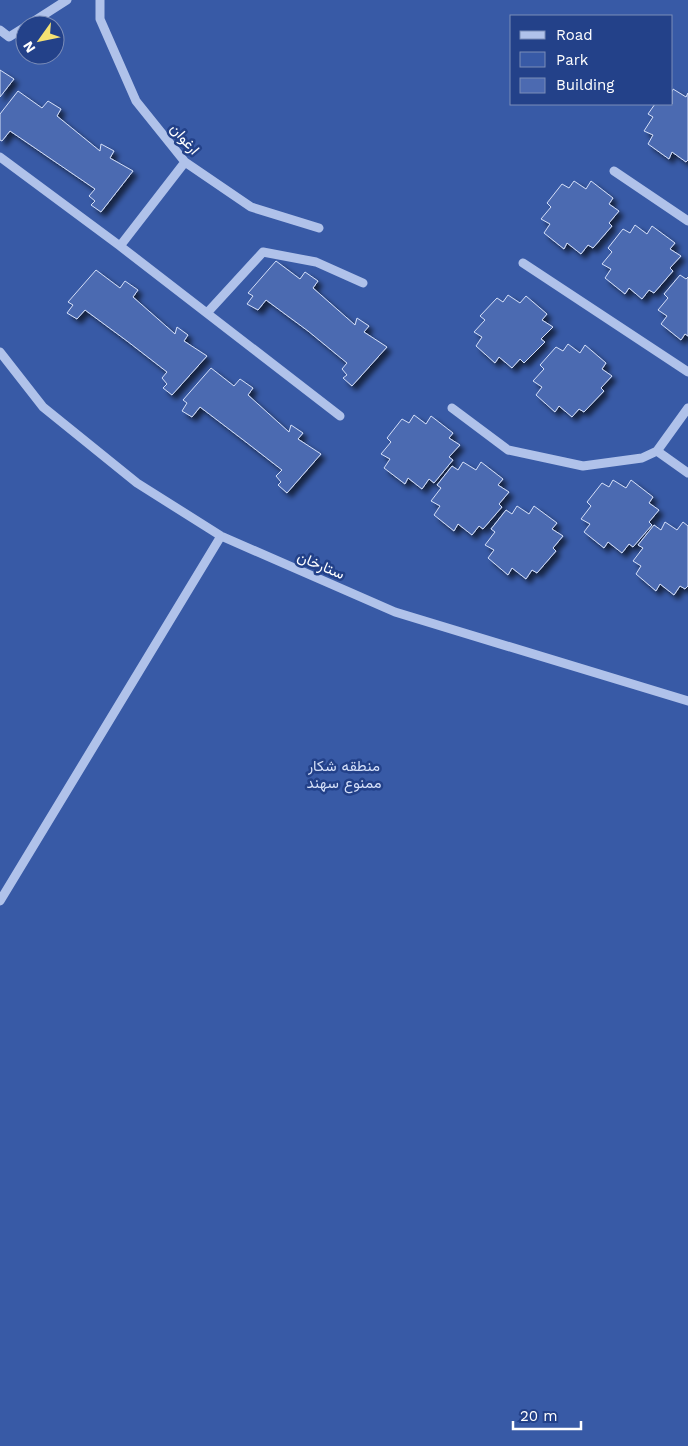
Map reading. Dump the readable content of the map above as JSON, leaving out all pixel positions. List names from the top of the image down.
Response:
{
  "streets": {
    "street": ["ارغوان", "ستارخان"]
  },
  "parks": ["منطقه شکار ممنوع سهند"],
  "legend": ["Road", "Park", "Building"],
  "scale_bar": "20 m",
  "north": "bottom left"
}
